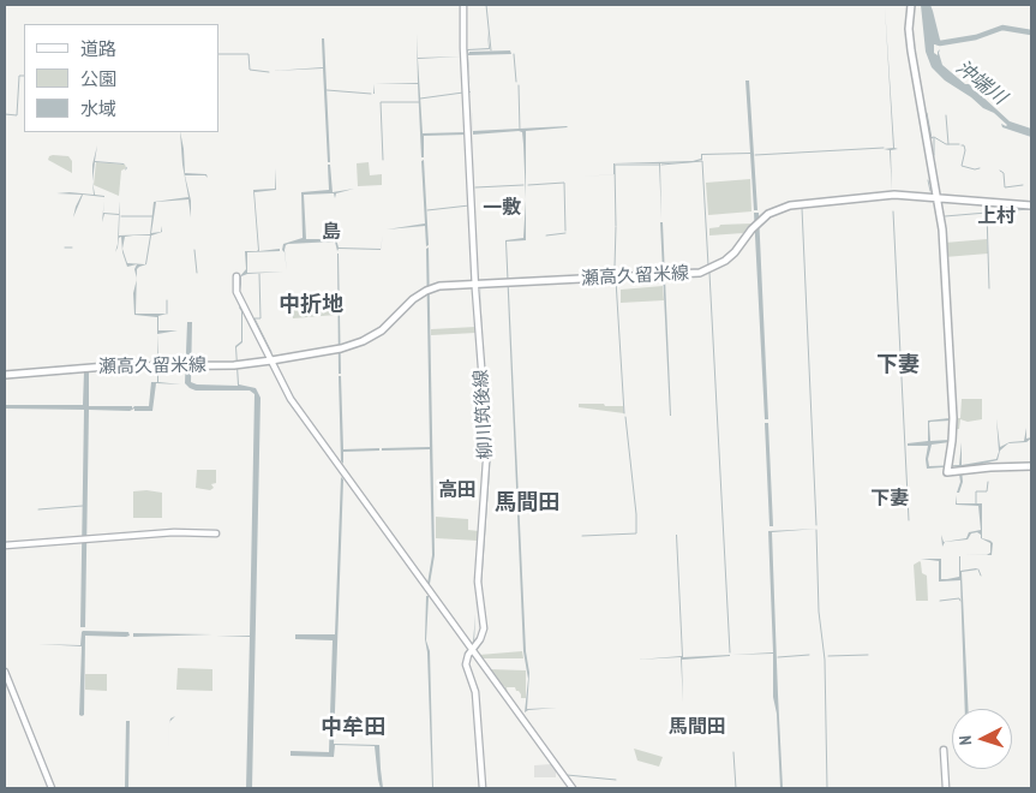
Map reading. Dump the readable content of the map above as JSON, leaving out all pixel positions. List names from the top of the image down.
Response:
{
  "streets": {
    "main road": ["瀬高久留米線", "柳川筑後線"]
  },
  "crossings": [
    ["瀬高久留米線", "柳川筑後線"]
  ],
  "districts": [
    "一敷",
    "上村",
    "島",
    "中折地",
    "下妻",
    "高田",
    "下妻",
    "馬間田",
    "馬間田",
    "中牟田"
  ],
  "water": ["沖端川"],
  "legend": ["道路", "公園", "水域"],
  "north": "left"
}
